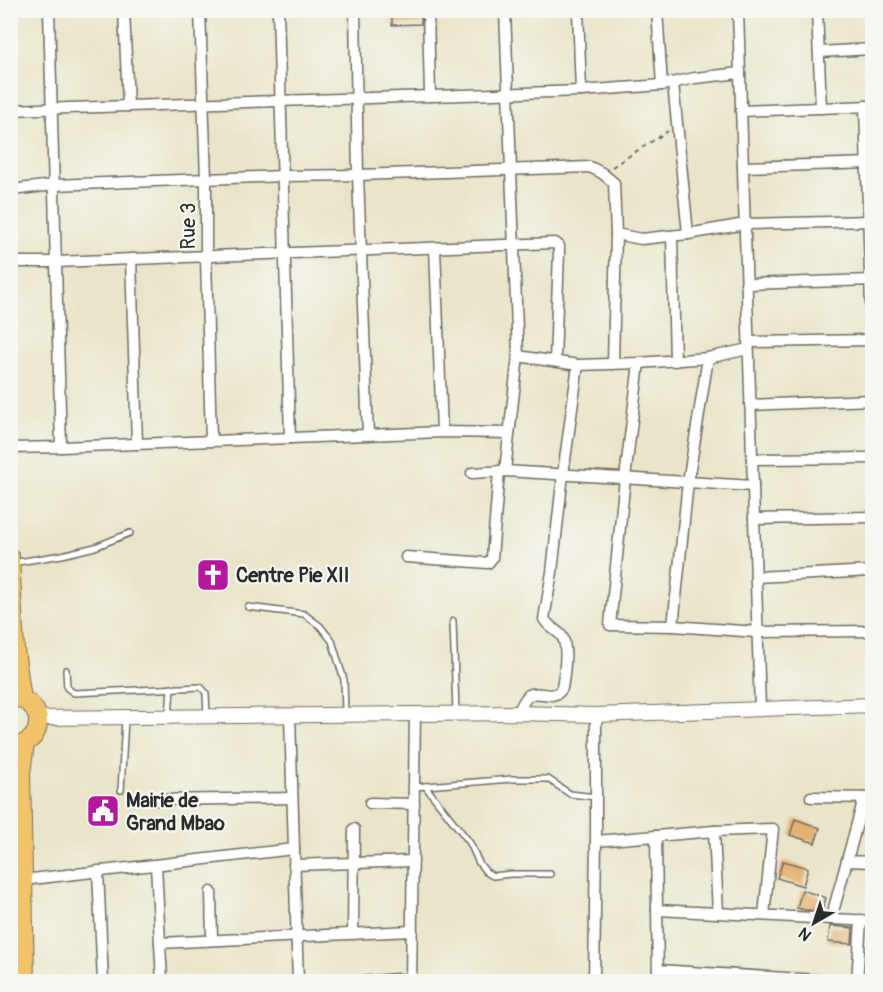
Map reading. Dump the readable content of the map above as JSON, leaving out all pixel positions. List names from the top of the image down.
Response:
{
  "streets": {
    "street": ["Rue 3"]
  },
  "places": {
    "church": ["Centre Pie XII"],
    "public building": ["Mairie de Grand Mbao"]
  },
  "north": "bottom left"
}
